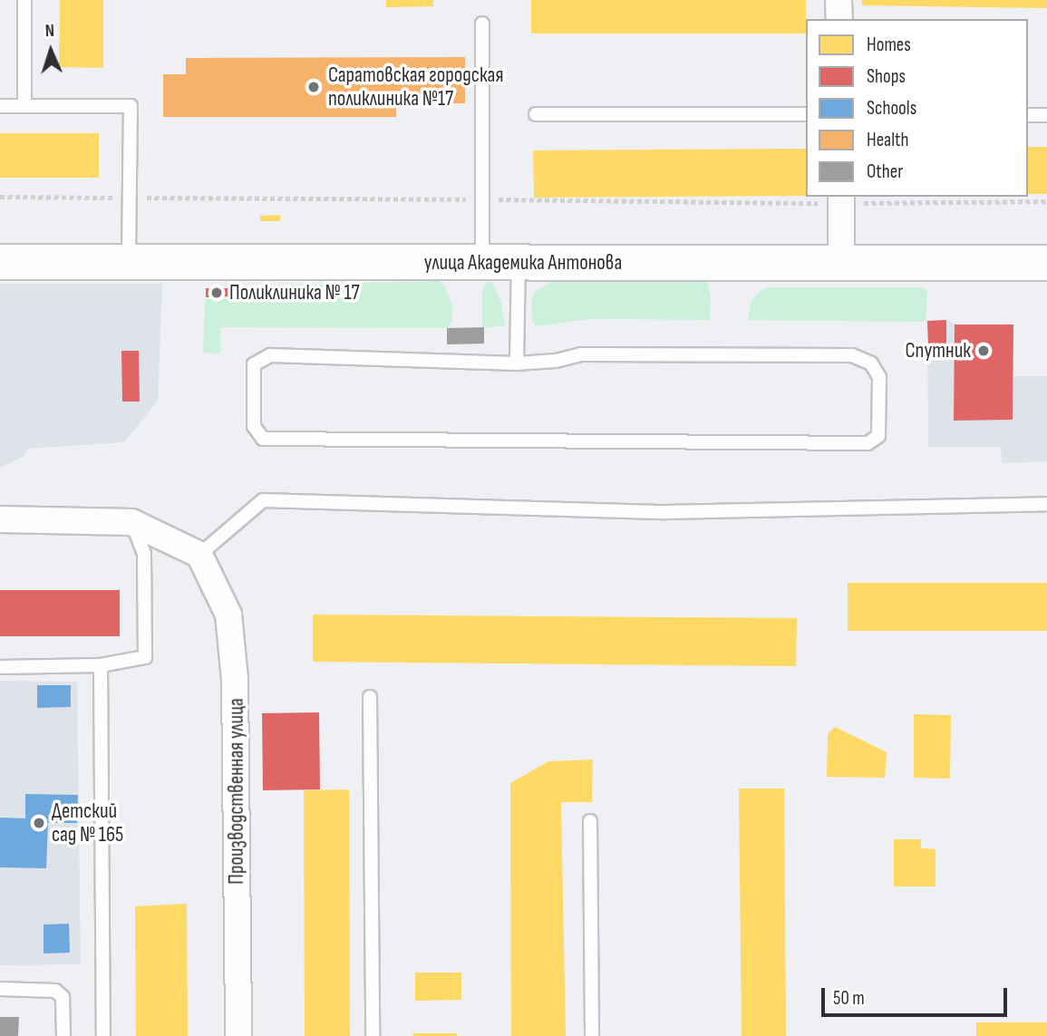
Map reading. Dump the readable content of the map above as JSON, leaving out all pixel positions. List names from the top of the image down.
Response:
{
  "streets": {
    "main road": ["улица Академика Антонова"],
    "street": ["Производственная улица"]
  },
  "places": [
    "Саратовская городская поликлиника №17",
    "Поликлиника № 17",
    "Спутник",
    "Детский сад № 165"
  ],
  "legend": [
    "Homes",
    "Shops",
    "Schools",
    "Health",
    "Other"
  ],
  "scale_bar": "50 m",
  "north": "top"
}
